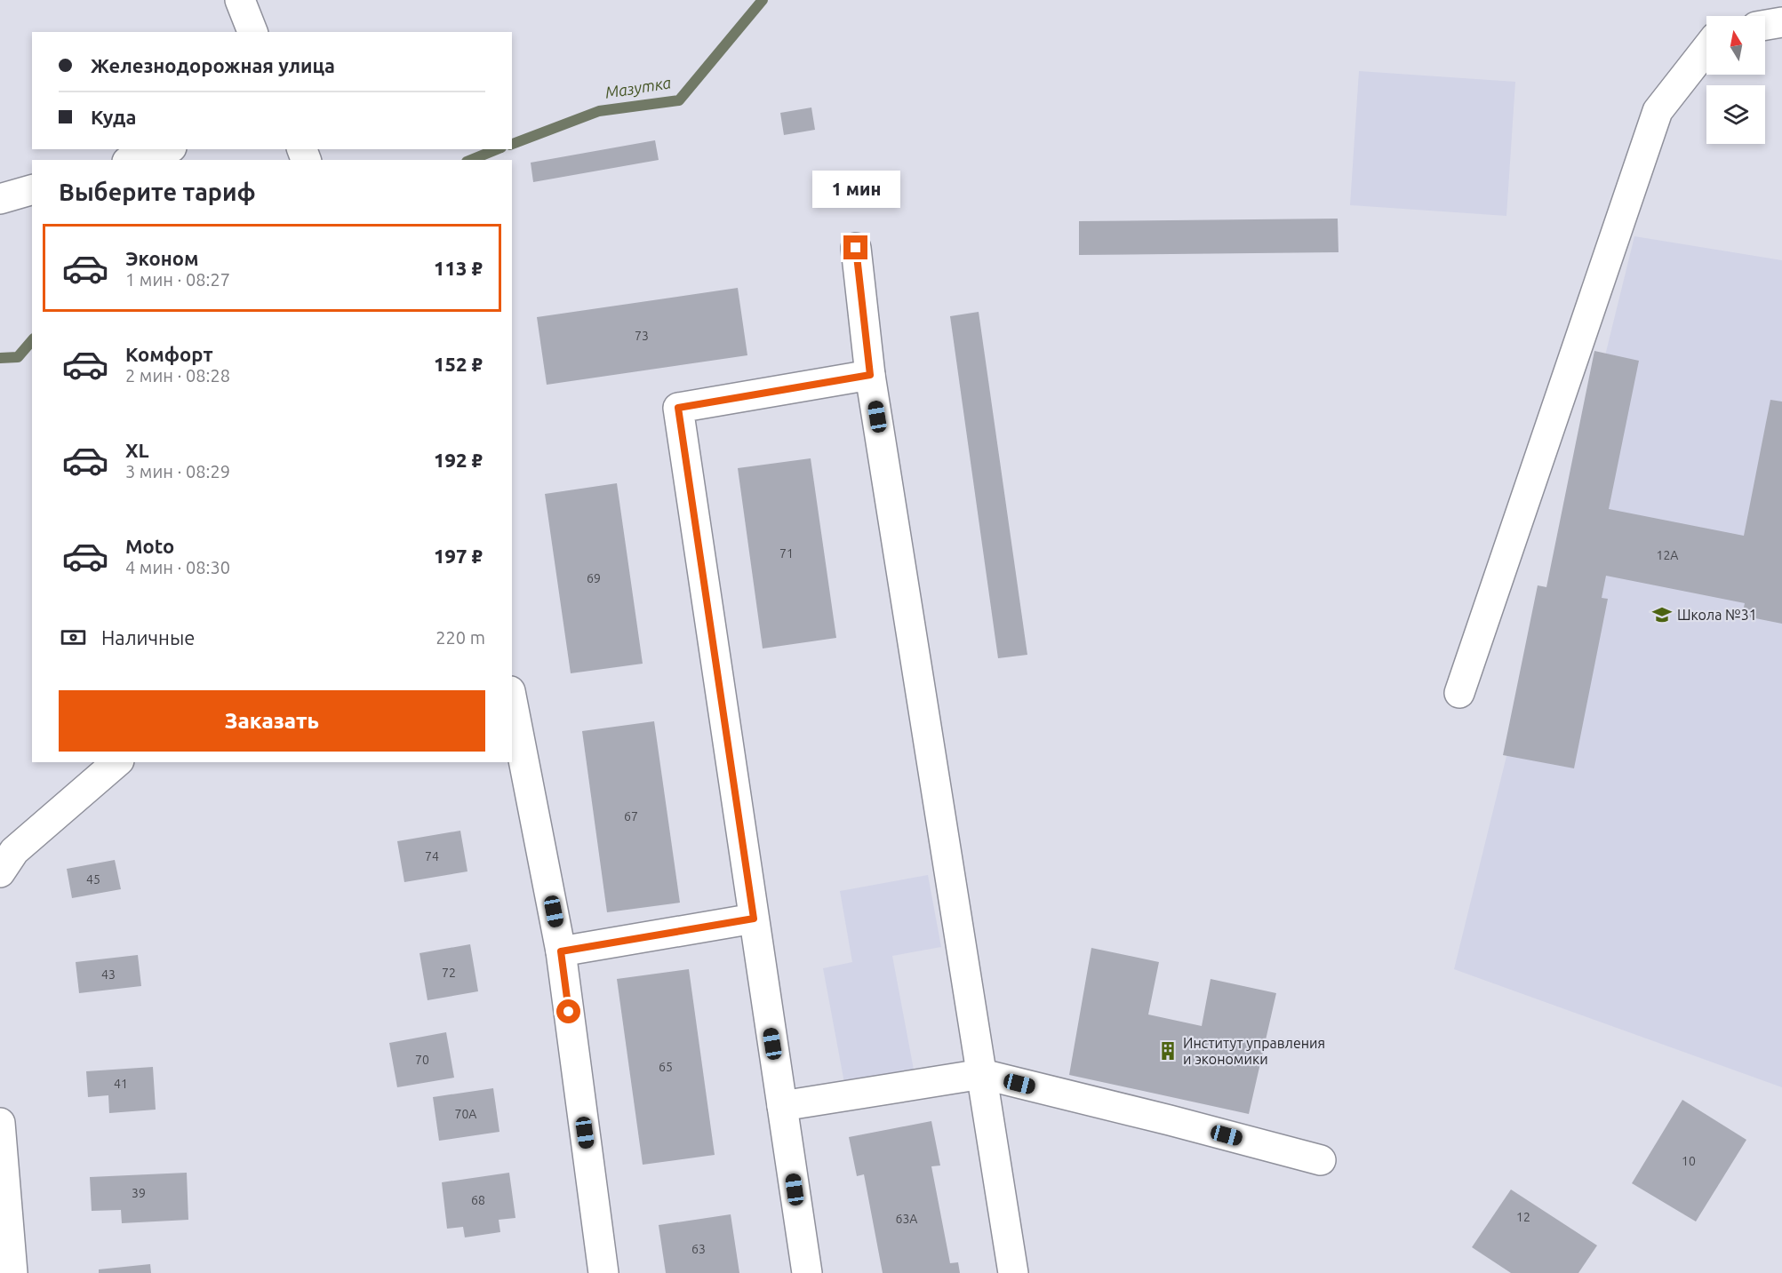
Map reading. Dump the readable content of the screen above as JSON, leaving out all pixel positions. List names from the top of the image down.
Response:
{
  "water": ["Мазутка"],
  "places": {
    "school or university": ["Школа №31"],
    "building": ["Институт управления и экономики"]
  },
  "house_numbers": [
    "73",
    "71",
    "12А",
    "69",
    "67",
    "74",
    "45",
    "72",
    "43",
    "70",
    "65",
    "41",
    "70А",
    "10",
    "39",
    "68",
    "12",
    "63А",
    "63"
  ],
  "north": "top",
  "page": {
    "banner": ["Железнодорожная улица", "Куда"],
    "heading": "Выберите тариф",
    "bubble": "1 мин",
    "list": [
      {
        "name": "Эконом",
        "note": "1 мин · 08:27",
        "value": "113 ₽"
      },
      {
        "name": "Комфорт",
        "note": "2 мин · 08:28",
        "value": "152 ₽"
      },
      {
        "name": "XL",
        "note": "3 мин · 08:29",
        "value": "192 ₽"
      },
      {
        "name": "Moto",
        "note": "4 мин · 08:30",
        "value": "197 ₽"
      }
    ],
    "pay": ["Наличные", "220 m"],
    "buttons": "Заказать"
  }
}
